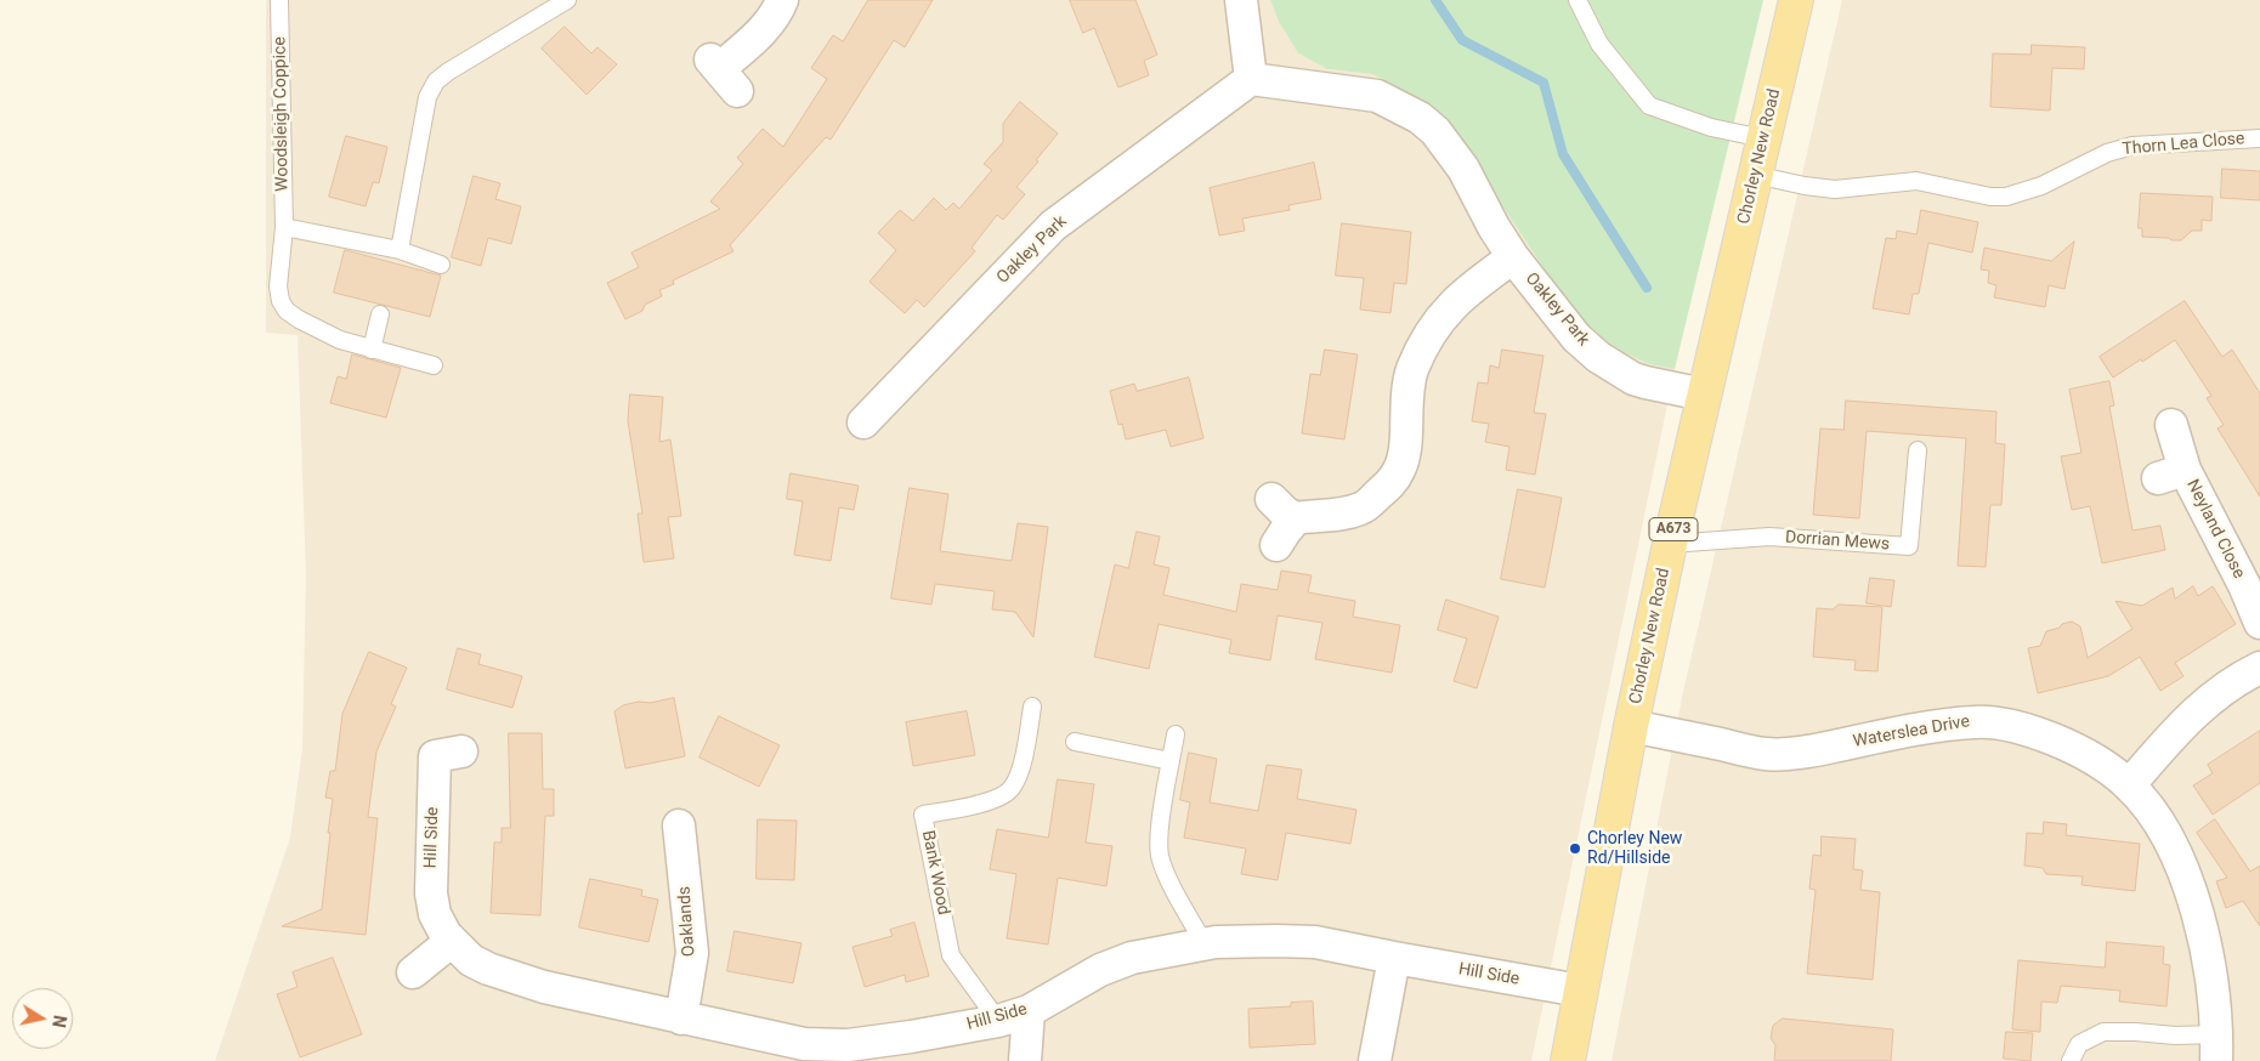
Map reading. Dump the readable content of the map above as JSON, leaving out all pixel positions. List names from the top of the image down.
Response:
{
  "streets": {
    "main road": ["Chorley New Road", "A673"],
    "street": [
      "Oakley Park",
      "Neyland Close",
      "Waterslea Drive",
      "Hill Side",
      "Oaklands"
    ],
    "lane": [
      "Woodsleigh Coppice",
      "Thorn Lea Close",
      "Dorrian Mews",
      "Bank Wood"
    ]
  },
  "crossings": [
    ["Thorn Lea Close", "Chorley New Road"],
    ["Chorley New Road", "Oakley Park"],
    ["Chorley New Road", "Dorrian Mews"],
    ["Chorley New Road", "Waterslea Drive"],
    ["Chorley New Road", "Hill Side"],
    ["Hill Side", "Bank Wood"],
    ["Hill Side", "Oaklands"]
  ],
  "places": ["Chorley New Rd/Hillside"],
  "north": "right"
}
